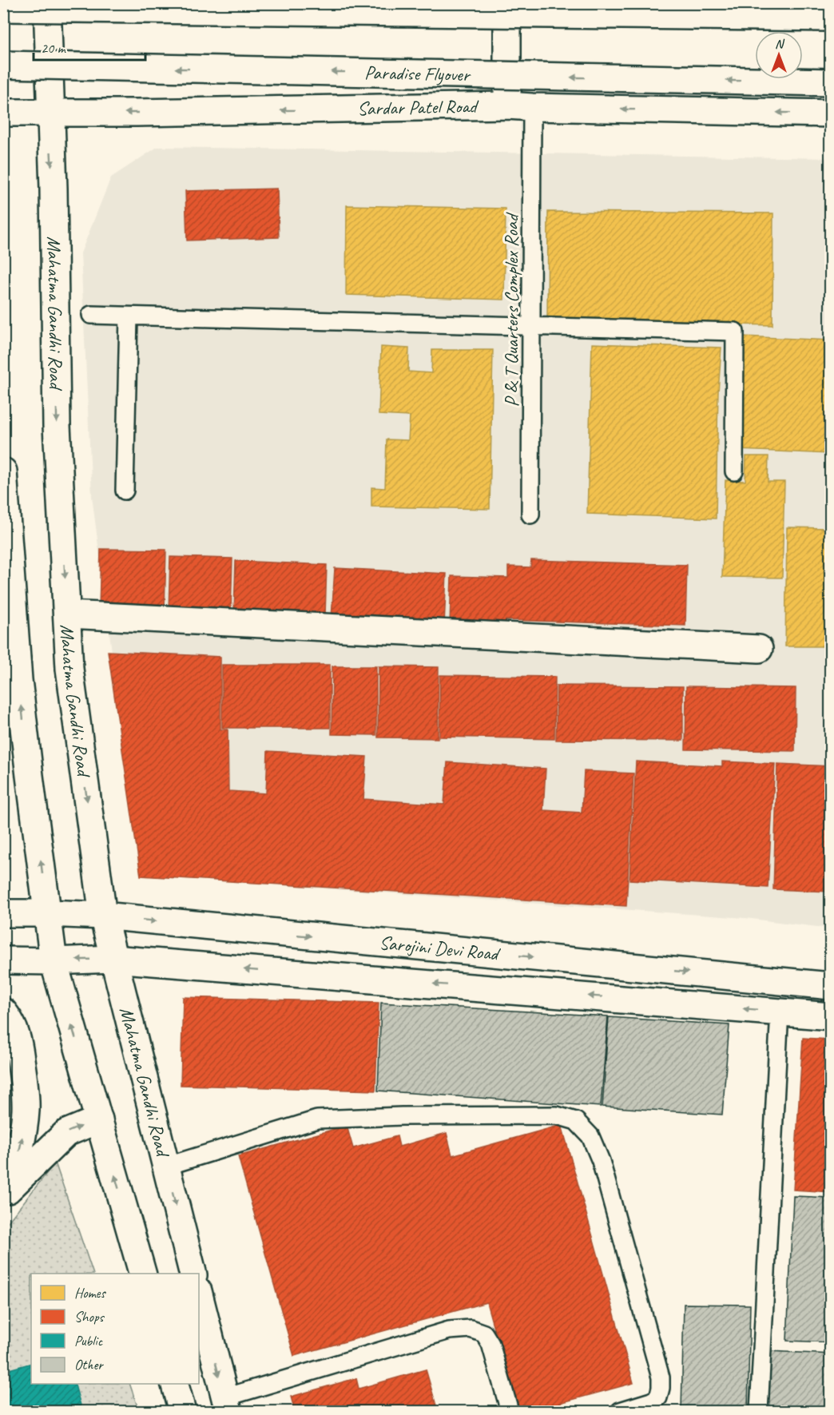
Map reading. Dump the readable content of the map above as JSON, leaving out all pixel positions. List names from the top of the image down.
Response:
{
  "streets": {
    "main road": [
      "Paradise Flyover",
      "Sardar Patel Road",
      "Mahatma Gandhi Road",
      "Sarojini Devi Road"
    ],
    "lane": ["P & T Quarters Complex Road"]
  },
  "crossings": [
    ["Sardar Patel Road", "P & T Quarters Complex Road"],
    ["Sardar Patel Road", "Mahatma Gandhi Road"],
    ["Mahatma Gandhi Road", "Sarojini Devi Road"]
  ],
  "legend": [
    "Homes",
    "Shops",
    "Public",
    "Other"
  ],
  "scale_bar": "20 m",
  "north": "top"
}
